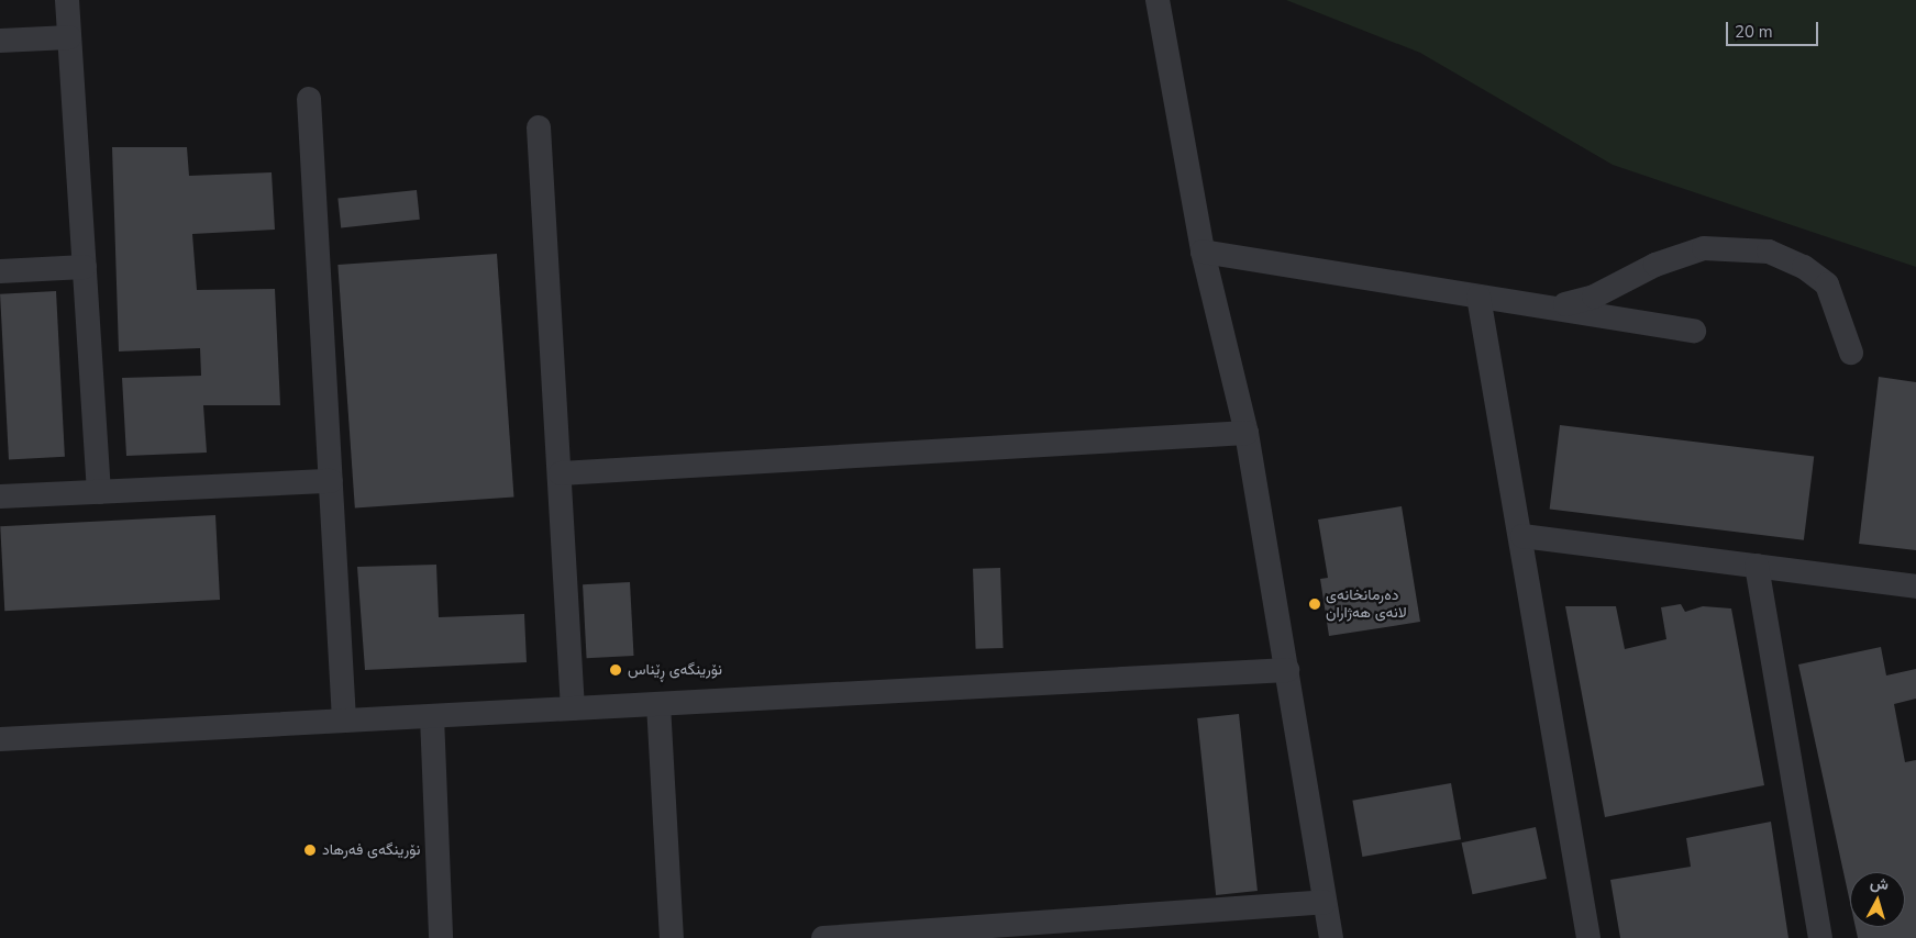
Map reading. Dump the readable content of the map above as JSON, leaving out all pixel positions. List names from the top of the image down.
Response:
{
  "places": ["دەرمانخانەی لانەی هەژاران", "نۆرینگەی ڕێناس", "نۆرینگەی فەرهاد"],
  "scale_bar": "20 m",
  "north": "top"
}
